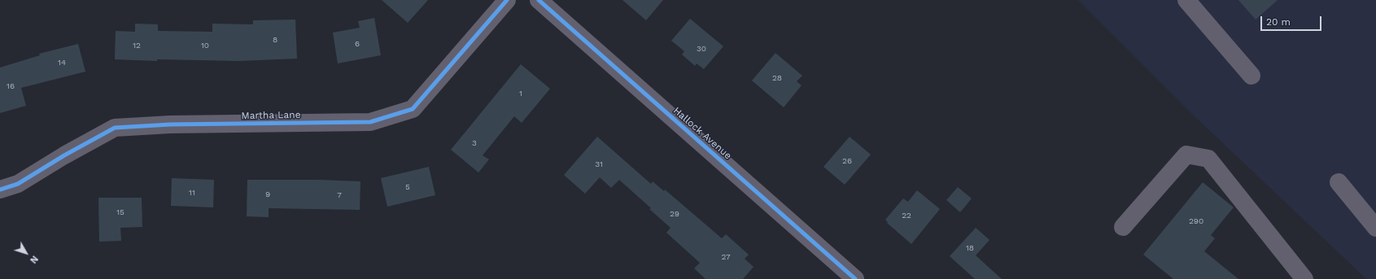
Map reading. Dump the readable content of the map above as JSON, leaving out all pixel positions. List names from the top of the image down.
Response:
{
  "streets": {
    "street": ["Martha Lane", "Hallock Avenue"]
  },
  "house_numbers": [
    "8",
    "6",
    "12",
    "10",
    "30",
    "14",
    "28",
    "16",
    "1",
    "3",
    "26",
    "31",
    "5",
    "11",
    "9",
    "7",
    "15",
    "29",
    "22",
    "290",
    "18",
    "27"
  ],
  "scale_bar": "20 m",
  "north": "bottom right"
}
